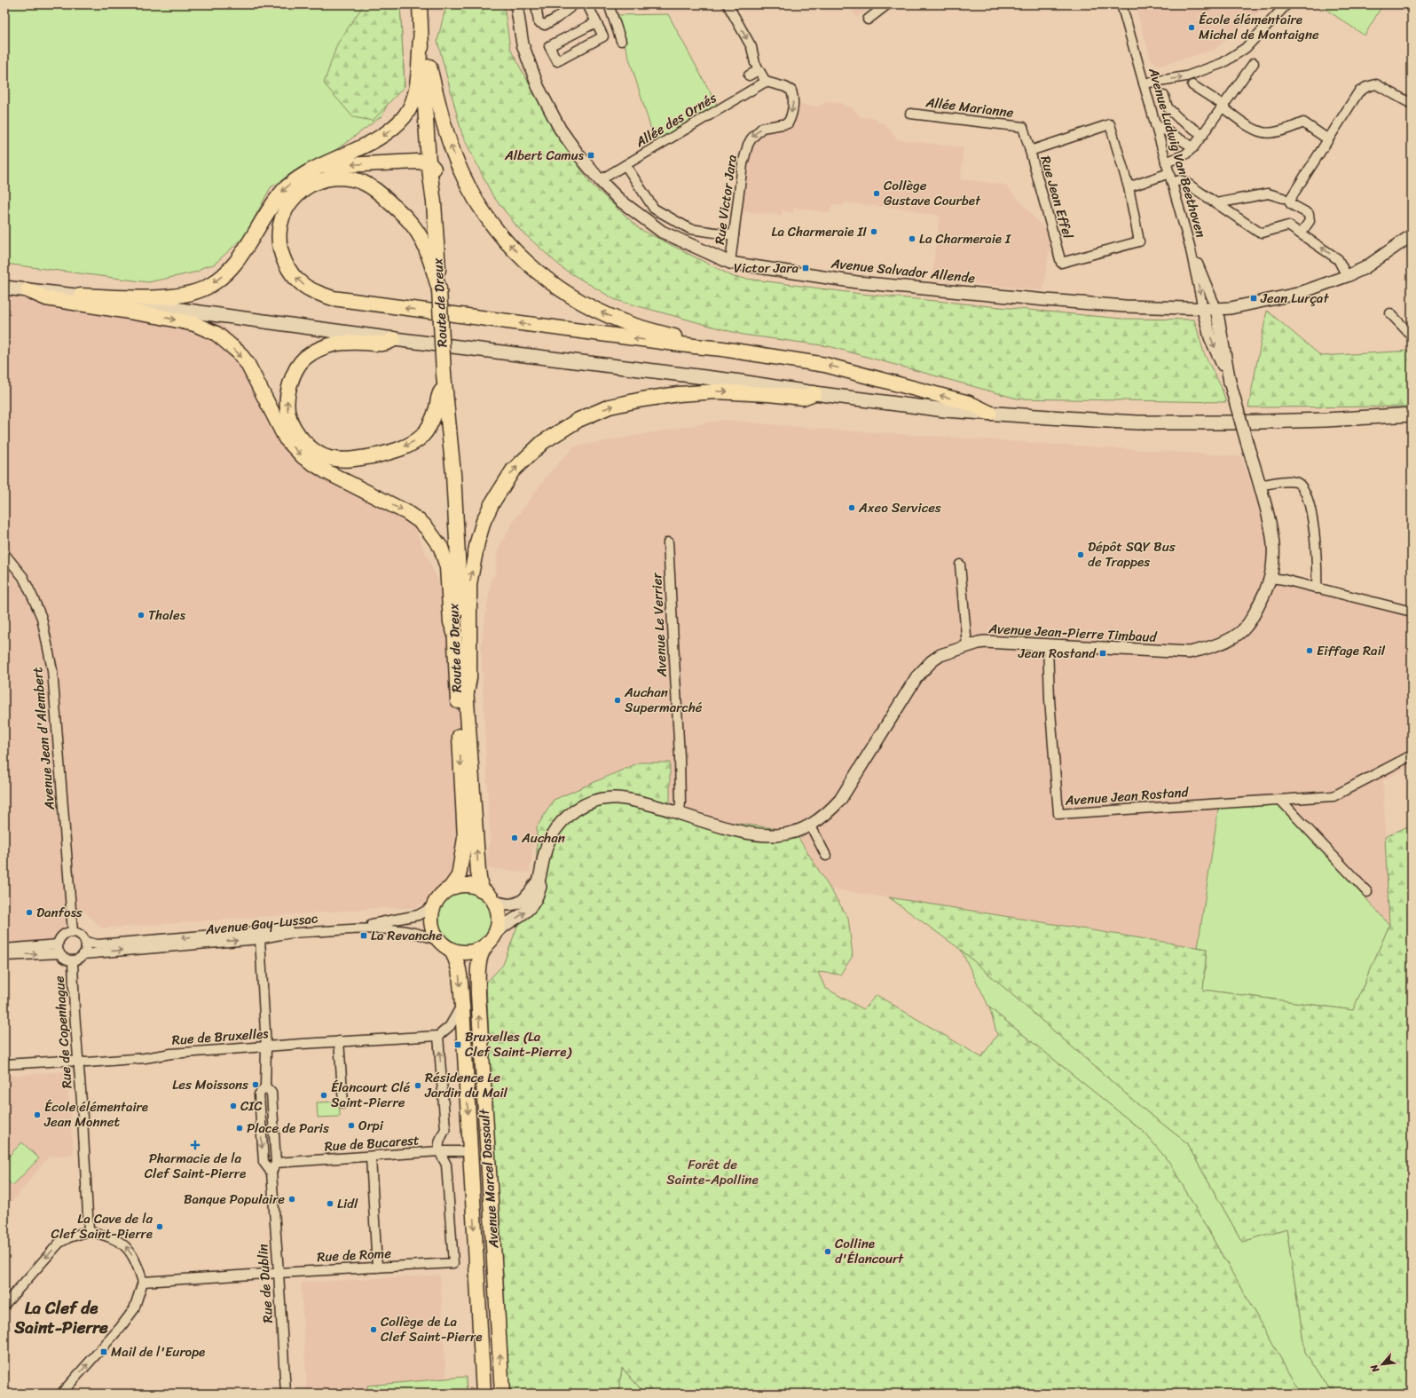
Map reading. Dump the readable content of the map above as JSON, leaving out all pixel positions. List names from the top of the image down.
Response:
{
  "streets": {
    "main road": ["Route de Dreux", "Avenue Marcel Dassault"],
    "street": [
      "Allée Marianne",
      "Allée des Ornés",
      "Avenue Ludwig Van Beethoven",
      "Rue Jean Effel",
      "Rue Victor Jara",
      "Avenue Salvador Allende",
      "Avenue Le Verrier",
      "Avenue Jean-Pierre Timbaud",
      "Avenue Jean d'Alembert",
      "Avenue Jean Rostand",
      "Avenue Gay-Lussac",
      "Rue de Copenhague",
      "Rue de Bruxelles",
      "Rue de Bucarest",
      "Rue de Rome",
      "Rue de Dublin"
    ]
  },
  "crossings": [
    ["Allée Marianne", "Rue Jean Effel"],
    ["Allée des Ornés", "Rue Victor Jara"],
    ["Allée des Ornés", "Avenue Salvador Allende"],
    ["Avenue Ludwig Van Beethoven", "Avenue Salvador Allende"],
    ["Avenue Ludwig Van Beethoven", "Avenue Jean-Pierre Timbaud"],
    ["Rue Victor Jara", "Avenue Salvador Allende"],
    ["Avenue Salvador Allende", "Avenue Jean-Pierre Timbaud"],
    ["Route de Dreux", "Avenue Jean-Pierre Timbaud"],
    ["Route de Dreux", "Avenue Gay-Lussac"],
    ["Route de Dreux", "Avenue Marcel Dassault"],
    ["Avenue Le Verrier", "Avenue Jean-Pierre Timbaud"],
    ["Avenue Jean-Pierre Timbaud", "Avenue Jean Rostand"],
    ["Avenue Jean-Pierre Timbaud", "Avenue Gay-Lussac"],
    ["Avenue Jean-Pierre Timbaud", "Avenue Marcel Dassault"],
    ["Avenue Jean d'Alembert", "Avenue Gay-Lussac"],
    ["Avenue Jean d'Alembert", "Rue de Copenhague"],
    ["Avenue Gay-Lussac", "Rue de Copenhague"],
    ["Avenue Gay-Lussac", "Avenue Marcel Dassault"],
    ["Avenue Gay-Lussac", "Rue de Dublin"],
    ["Rue de Copenhague", "Rue de Bruxelles"],
    ["Rue de Bruxelles", "Rue de Dublin"],
    ["Rue de Bucarest", "Avenue Marcel Dassault"],
    ["Rue de Bucarest", "Rue de Rome"],
    ["Rue de Bucarest", "Rue de Dublin"],
    ["Rue de Rome", "Rue de Dublin"]
  ],
  "districts": ["La Clef de Saint-Pierre"],
  "parks": ["Forêt de Sainte-Apolline"],
  "places": {
    "other": [
      "École élémentaire Michel de Montaigne",
      "Collège Gustave Courbet",
      "La Charmeraie II",
      "La Charmeraie I",
      "Axeo Services",
      "Dépôt SQY Bus de Trappes",
      "Thales",
      "Eiffage Rail",
      "Auchan Supermarché",
      "Auchan",
      "Danfoss",
      "Les Moissons",
      "Résidence Le Jardin du Mail",
      "Élancourt Clé Saint-Pierre",
      "CIC",
      "École élémentaire Jean Monnet",
      "Orpi",
      "Place de Paris",
      "Banque Populaire",
      "Lidl",
      "La Cave de la Clef Saint-Pierre",
      "Colline d'Élancourt",
      "Collège de La Clef Saint-Pierre"
    ],
    "transit": [
      "Albert Camus",
      "Victor Jara",
      "Jean Lurçat",
      "Jean Rostand",
      "La Revanche",
      "Bruxelles (La Clef Saint-Pierre)",
      "Mail de l'Europe"
    ],
    "health": ["Pharmacie de la Clef Saint-Pierre"]
  },
  "north": "bottom left"
}
